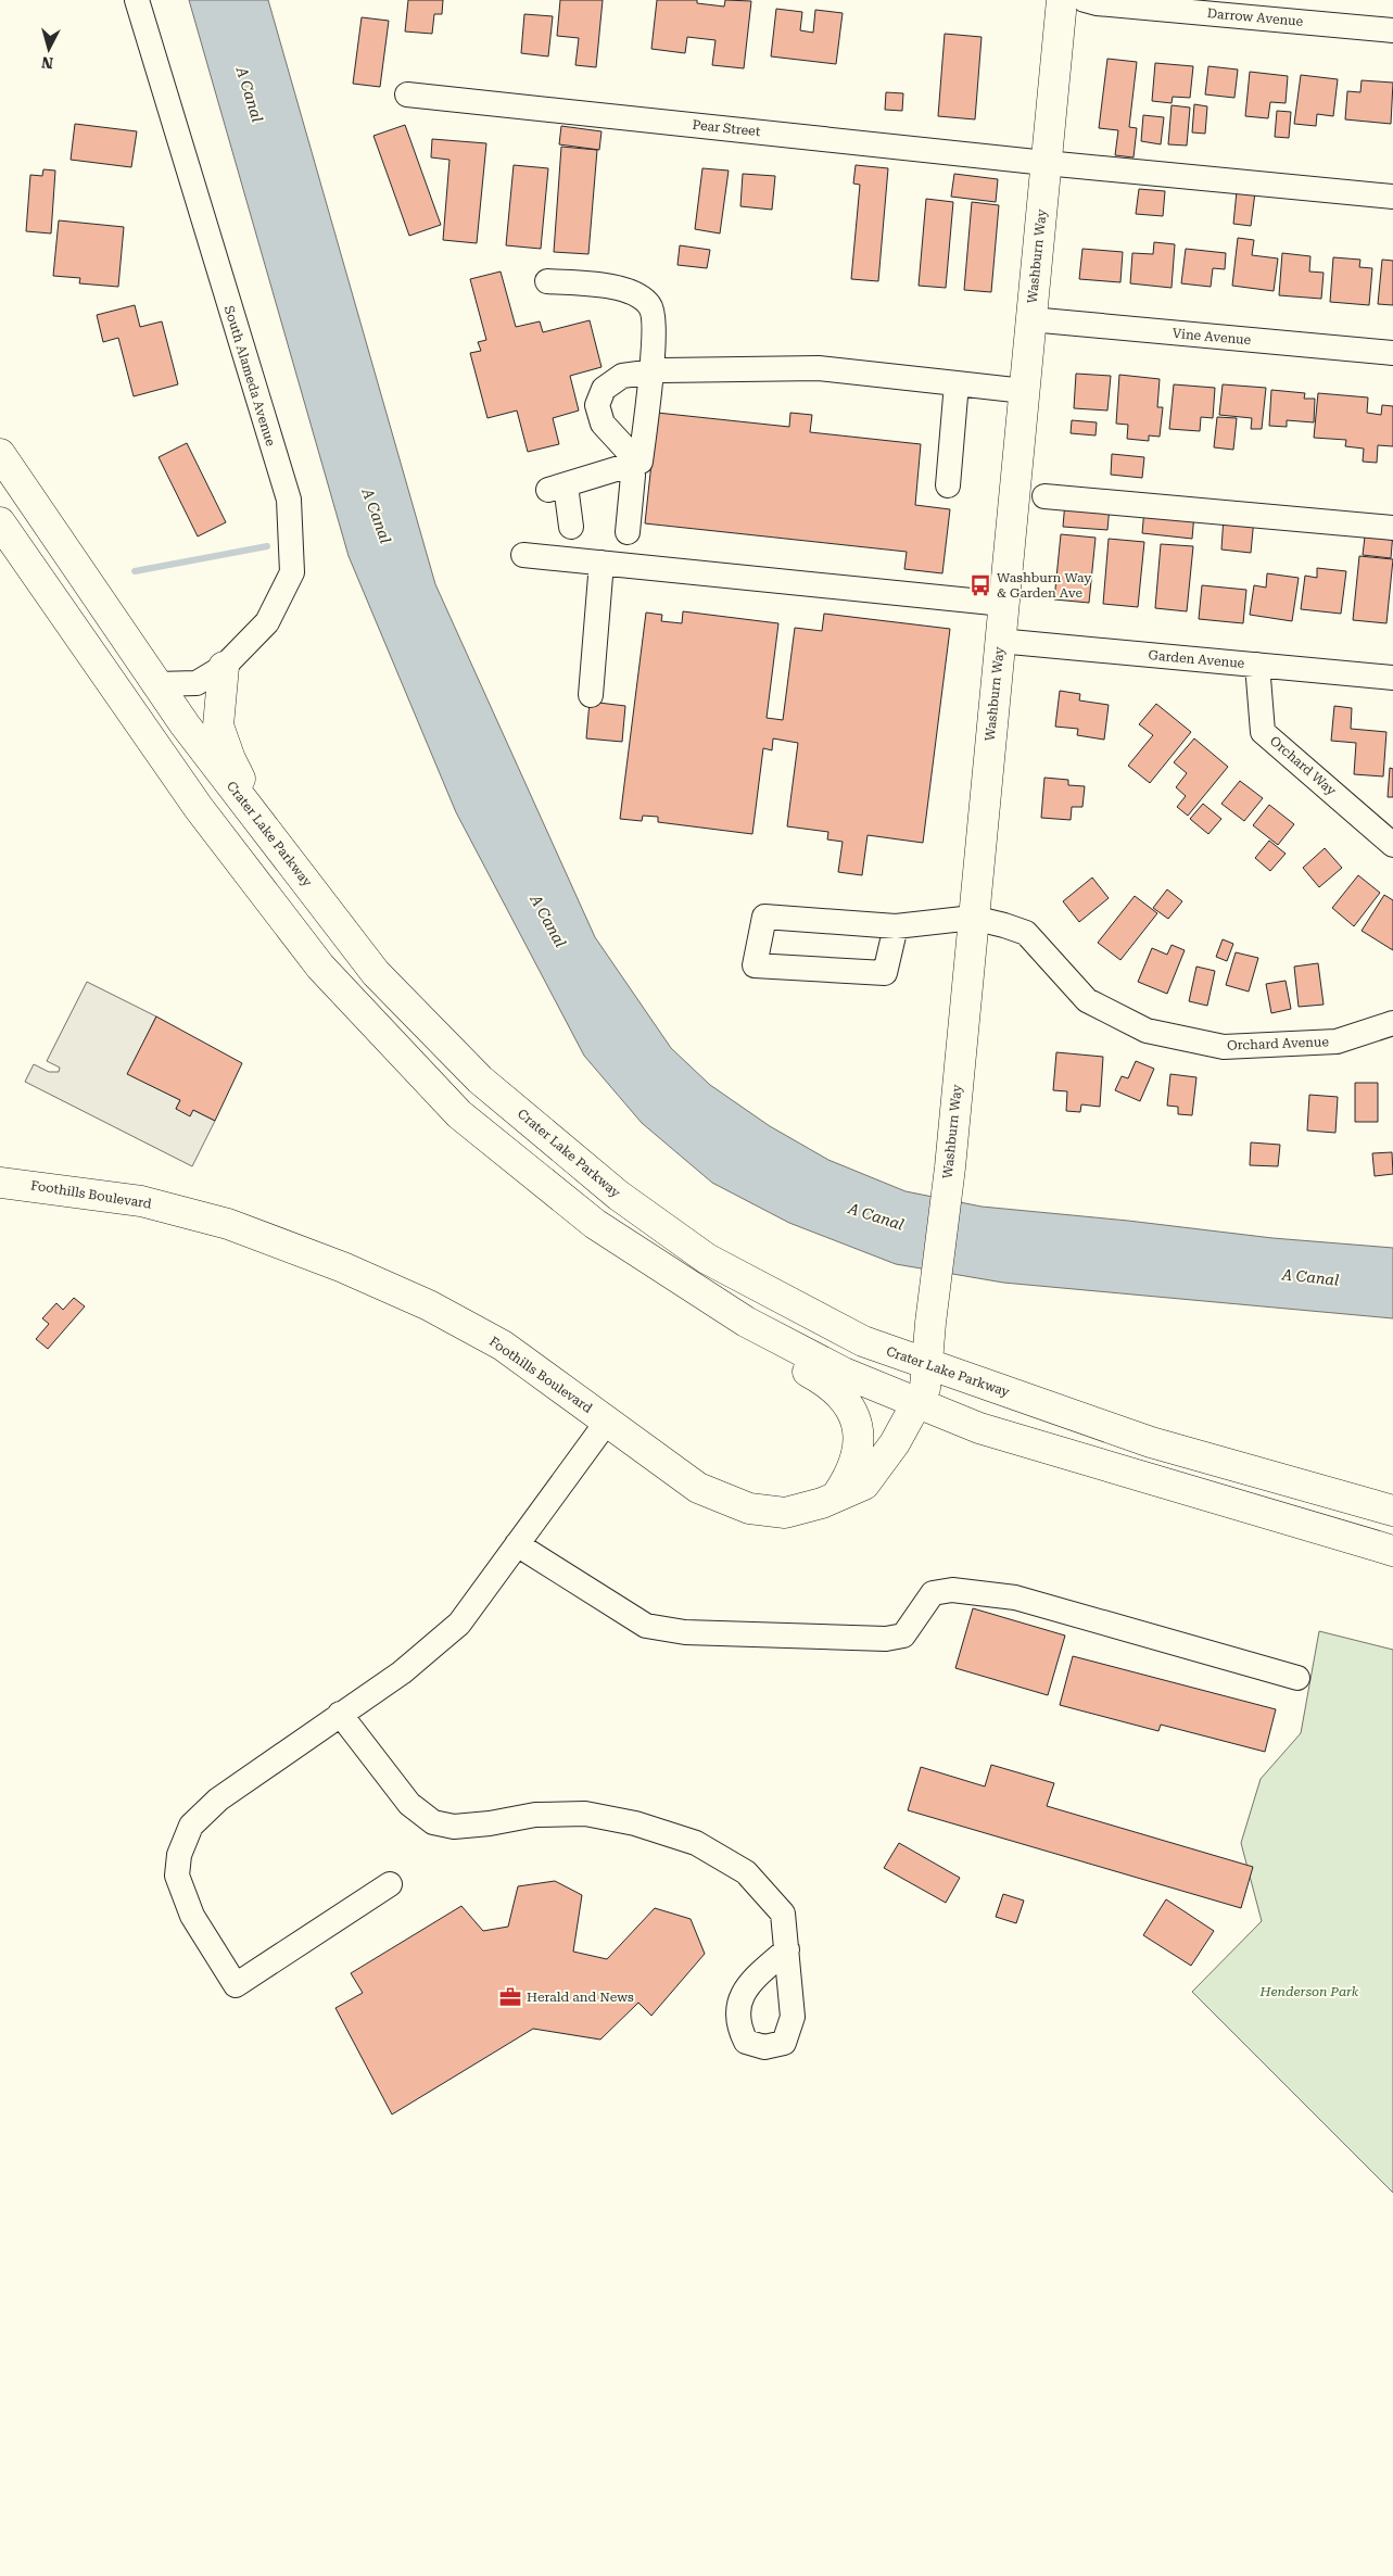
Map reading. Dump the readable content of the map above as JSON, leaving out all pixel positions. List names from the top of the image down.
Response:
{
  "streets": {
    "main road": ["Washburn Way", "Crater Lake Parkway", "Foothills Boulevard"],
    "street": [
      "Darrow Avenue",
      "Pear Street",
      "Vine Avenue",
      "South Alameda Avenue",
      "Garden Avenue",
      "Orchard Way",
      "Orchard Avenue"
    ]
  },
  "crossings": [
    ["Pear Street", "Washburn Way"],
    ["Washburn Way", "Vine Avenue"],
    ["Washburn Way", "Garden Avenue"],
    ["Washburn Way", "Crater Lake Parkway"],
    ["Washburn Way", "Orchard Avenue"],
    ["Washburn Way", "Foothills Boulevard"],
    ["South Alameda Avenue", "Crater Lake Parkway"],
    ["Garden Avenue", "Orchard Way"],
    ["Crater Lake Parkway", "Foothills Boulevard"]
  ],
  "water": ["A Canal"],
  "parks": ["Henderson Park"],
  "places": {
    "bus stop": ["Washburn Way & Garden Ave"],
    "office": ["Herald and News"]
  },
  "north": "bottom"
}
